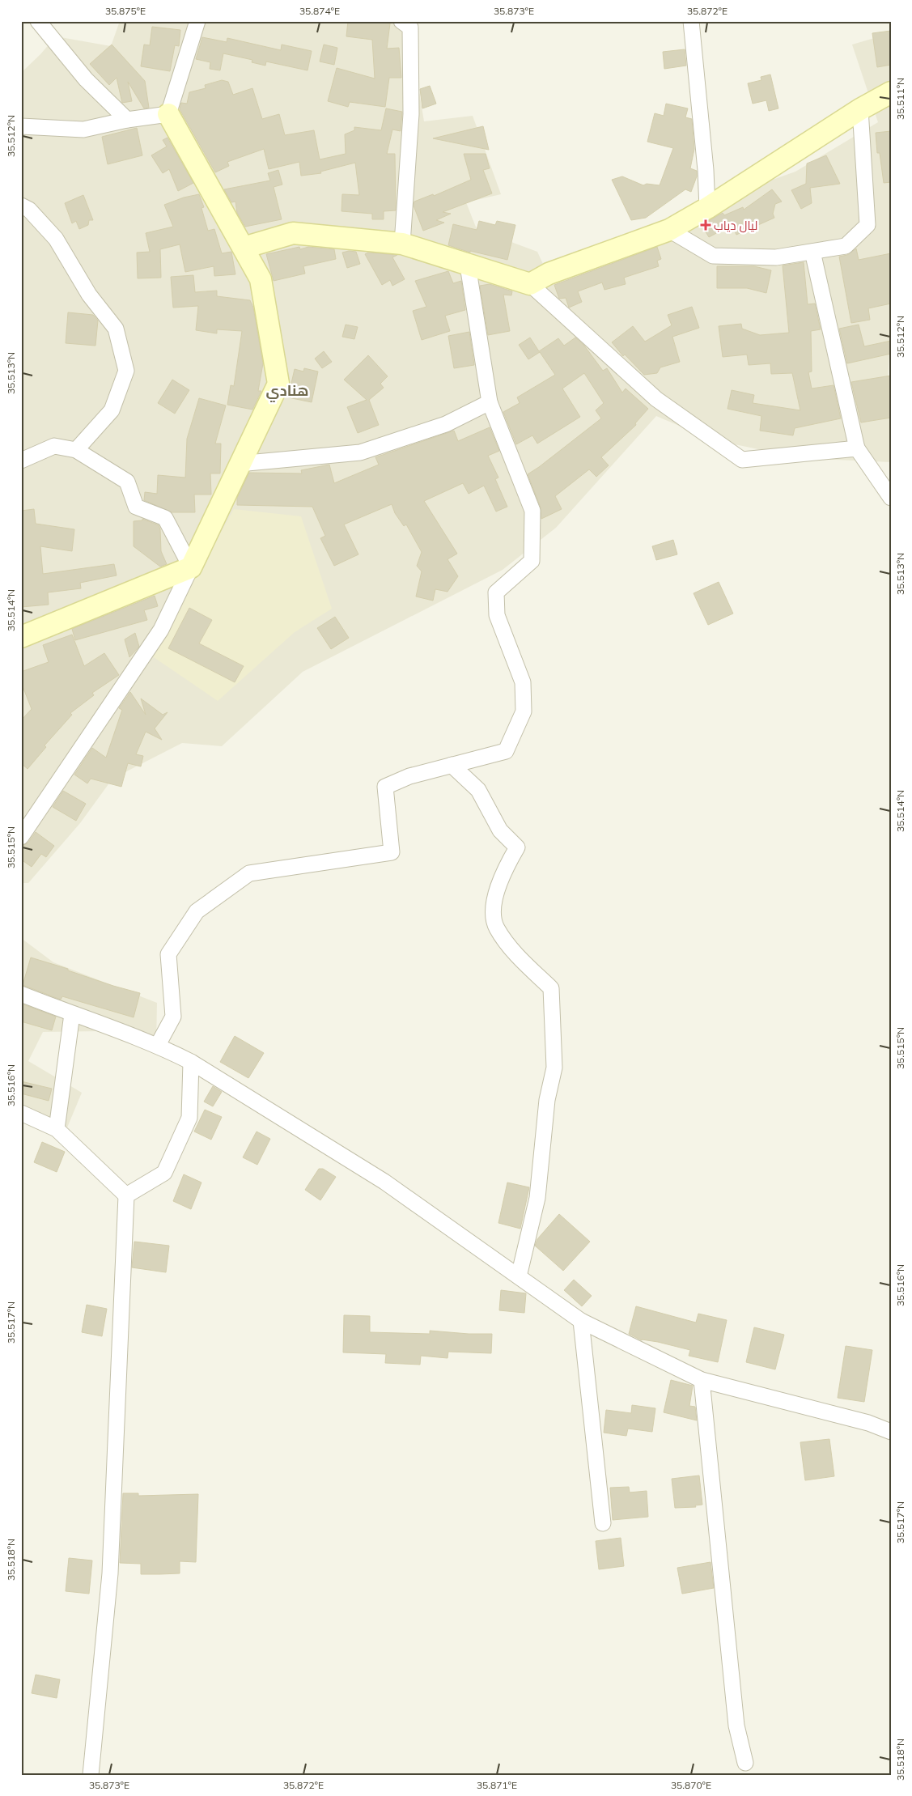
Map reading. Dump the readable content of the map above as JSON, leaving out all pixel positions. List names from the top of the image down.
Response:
{
  "districts": ["هنادي"],
  "places": {
    "health": ["ليال دياب"]
  },
  "coordinates": [
    "35.875°E",
    "35.874°E",
    "35.873°E",
    "35.872°E",
    "35.511°N",
    "35.512°N",
    "35.513°N",
    "35.514°N",
    "35.515°N",
    "35.516°N",
    "35.517°N",
    "35.518°N",
    "35.871°E",
    "35.870°E"
  ]
}
